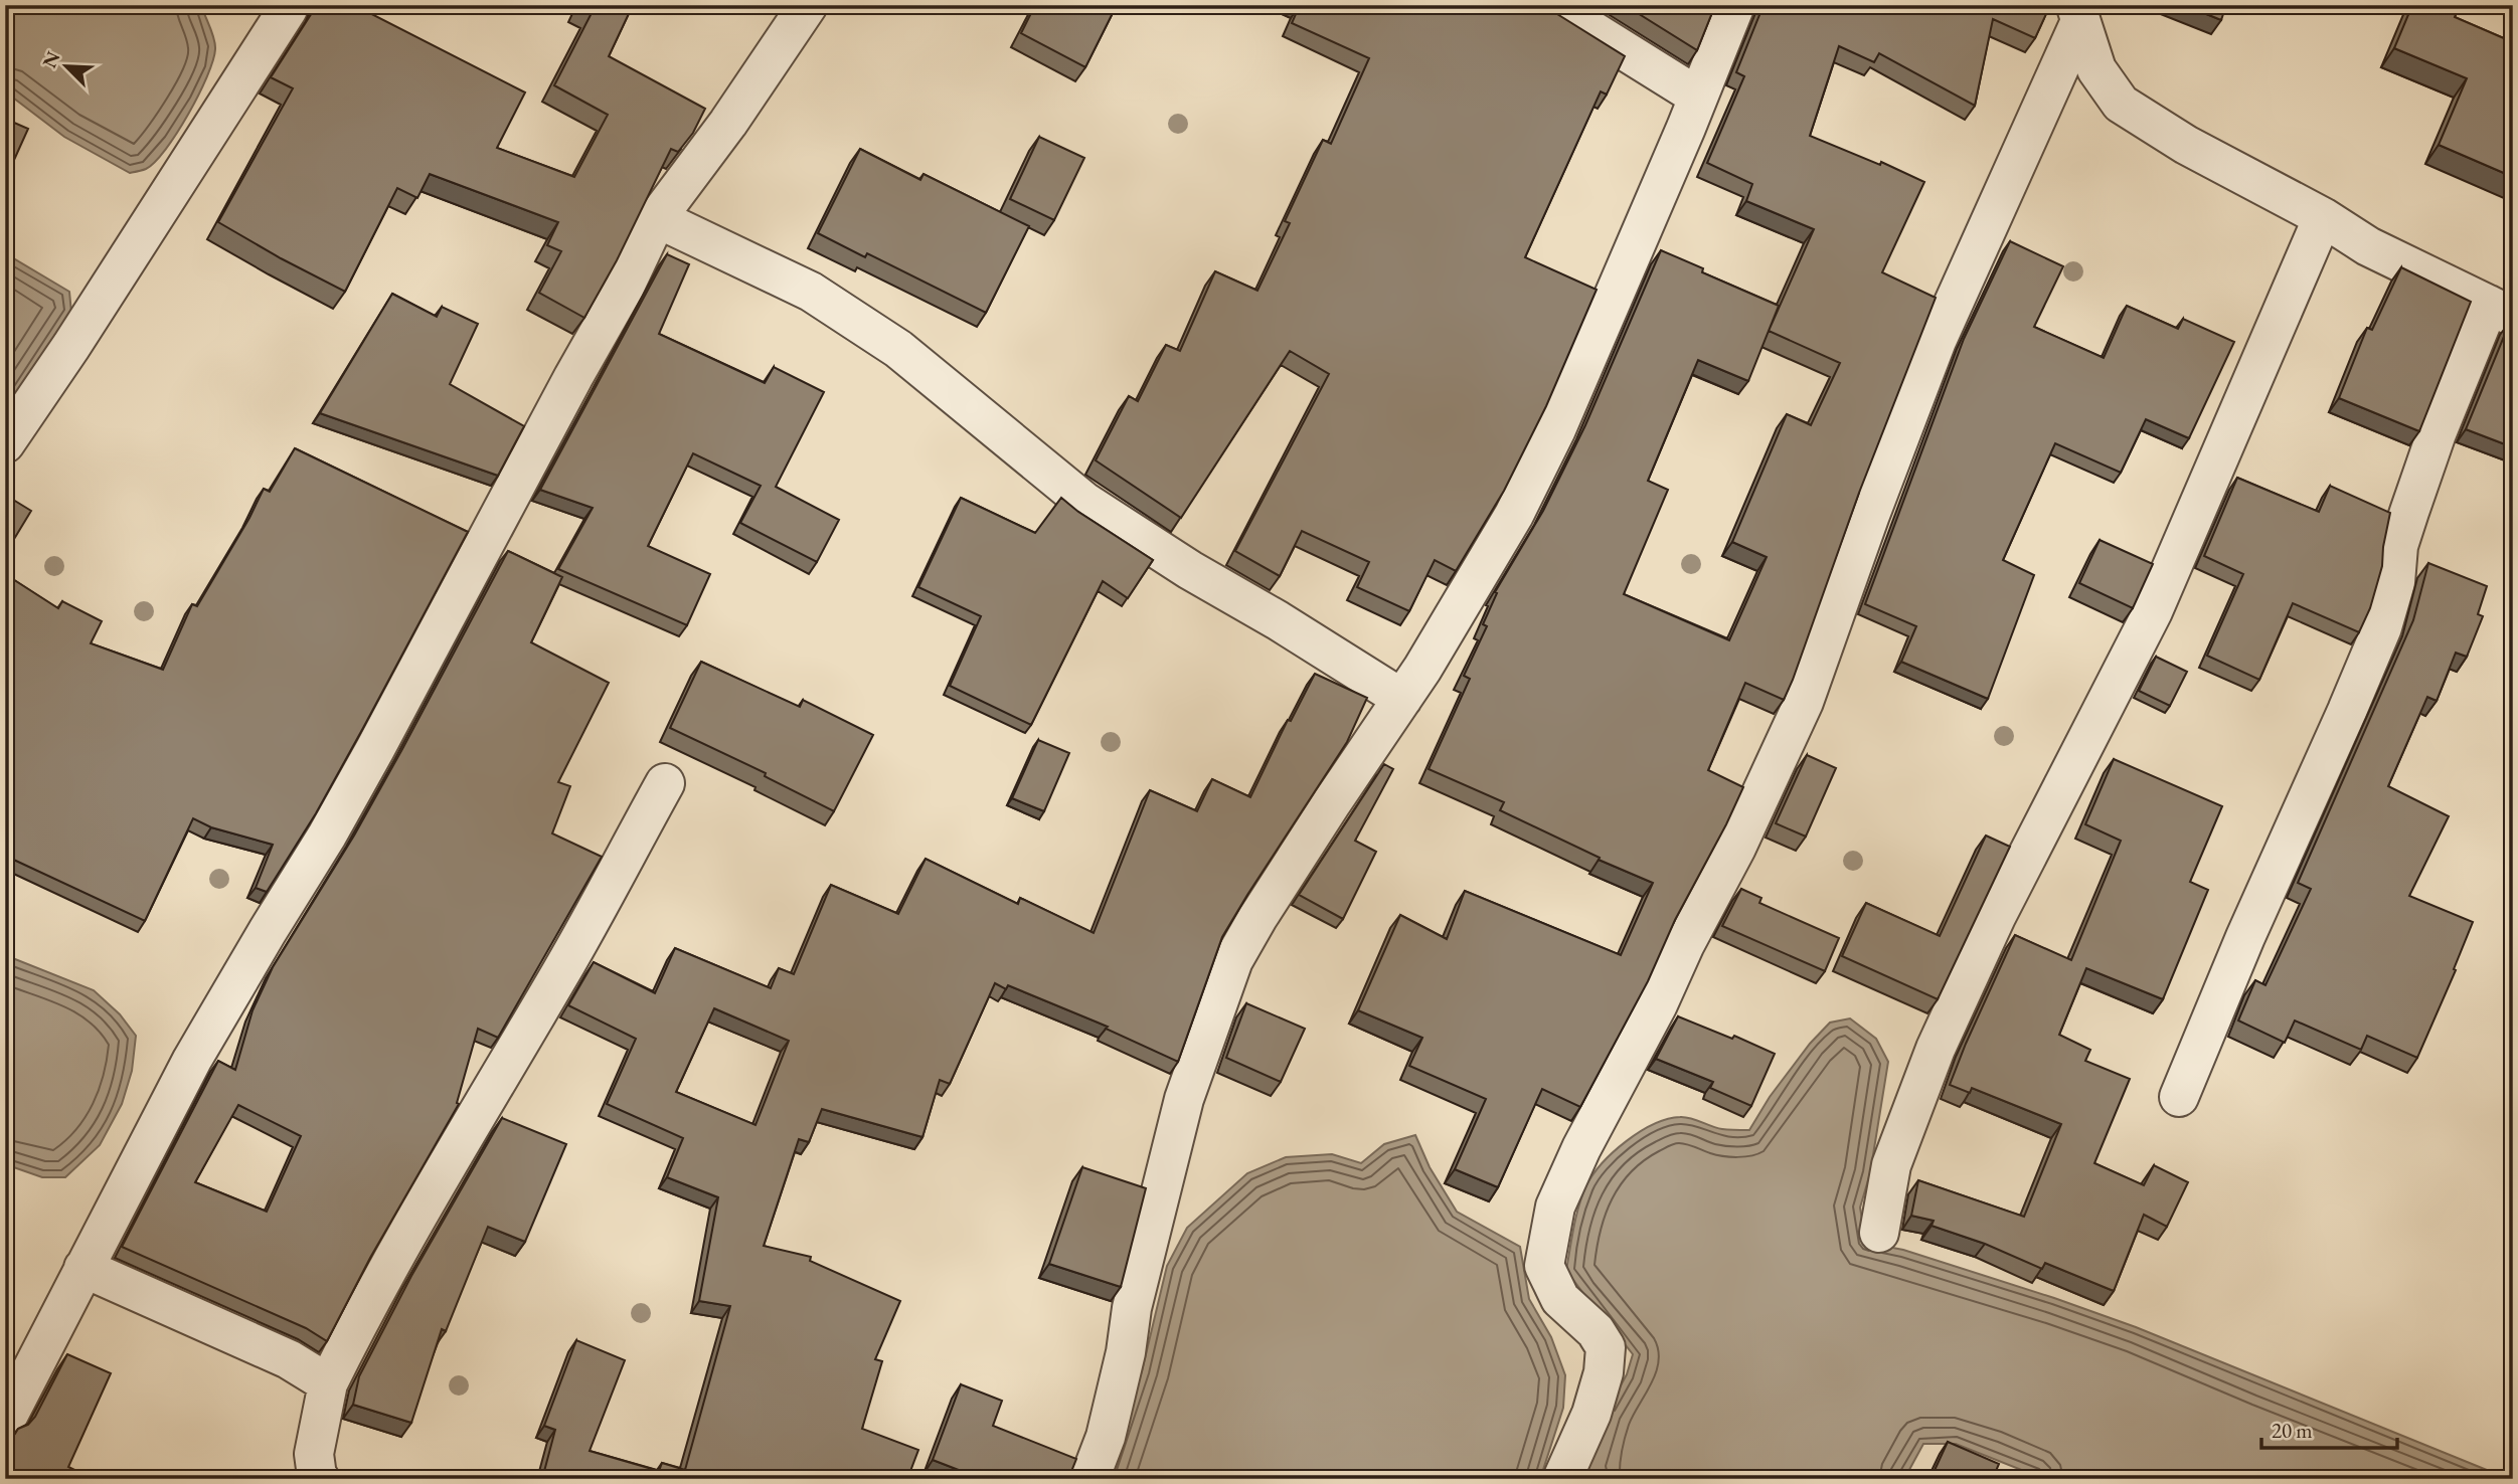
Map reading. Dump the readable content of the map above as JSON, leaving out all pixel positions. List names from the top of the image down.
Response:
{
  "scale_bar": "20 m",
  "north": "top left"
}
